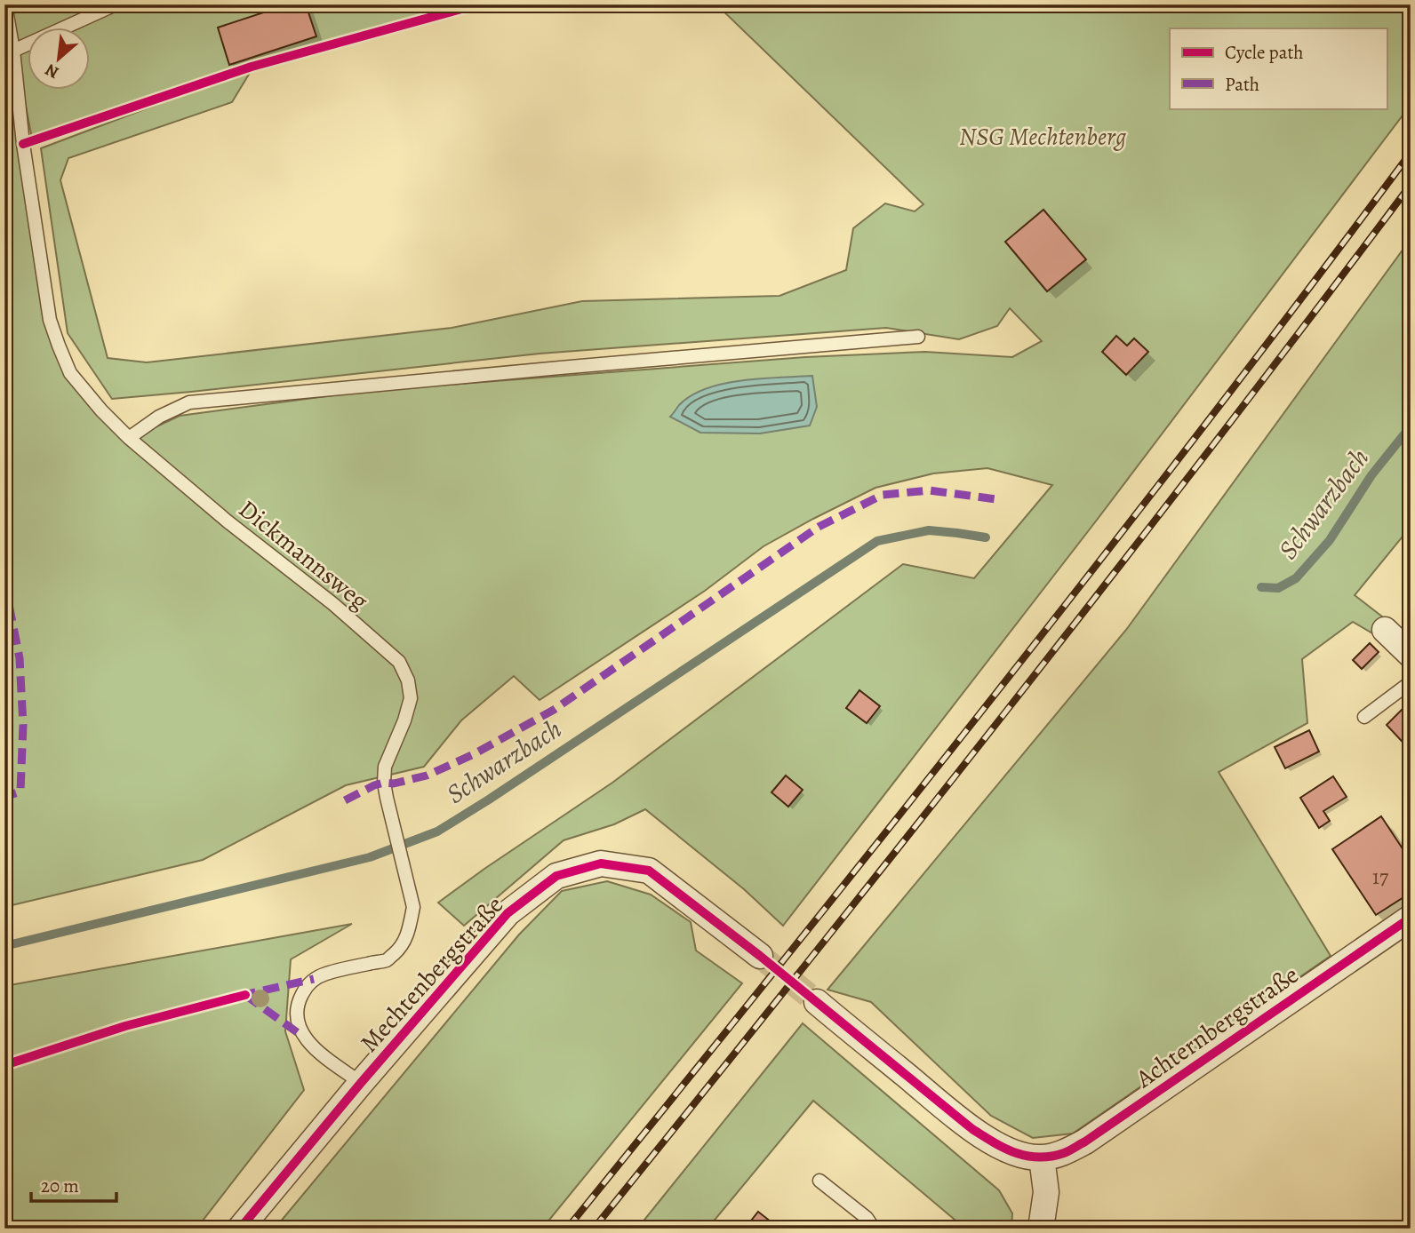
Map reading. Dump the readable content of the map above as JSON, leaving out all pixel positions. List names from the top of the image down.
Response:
{
  "streets": {
    "street": ["Mechtenbergstraße", "Achternbergstraße"],
    "lane": ["Dickmannsweg"]
  },
  "crossings": [
    ["Dickmannsweg", "Mechtenbergstraße"]
  ],
  "water": ["Schwarzbach"],
  "parks": ["NSG Mechtenberg"],
  "house_numbers": ["17"],
  "legend": ["Cycle path", "Path"],
  "scale_bar": "20 m",
  "north": "bottom left"
}
